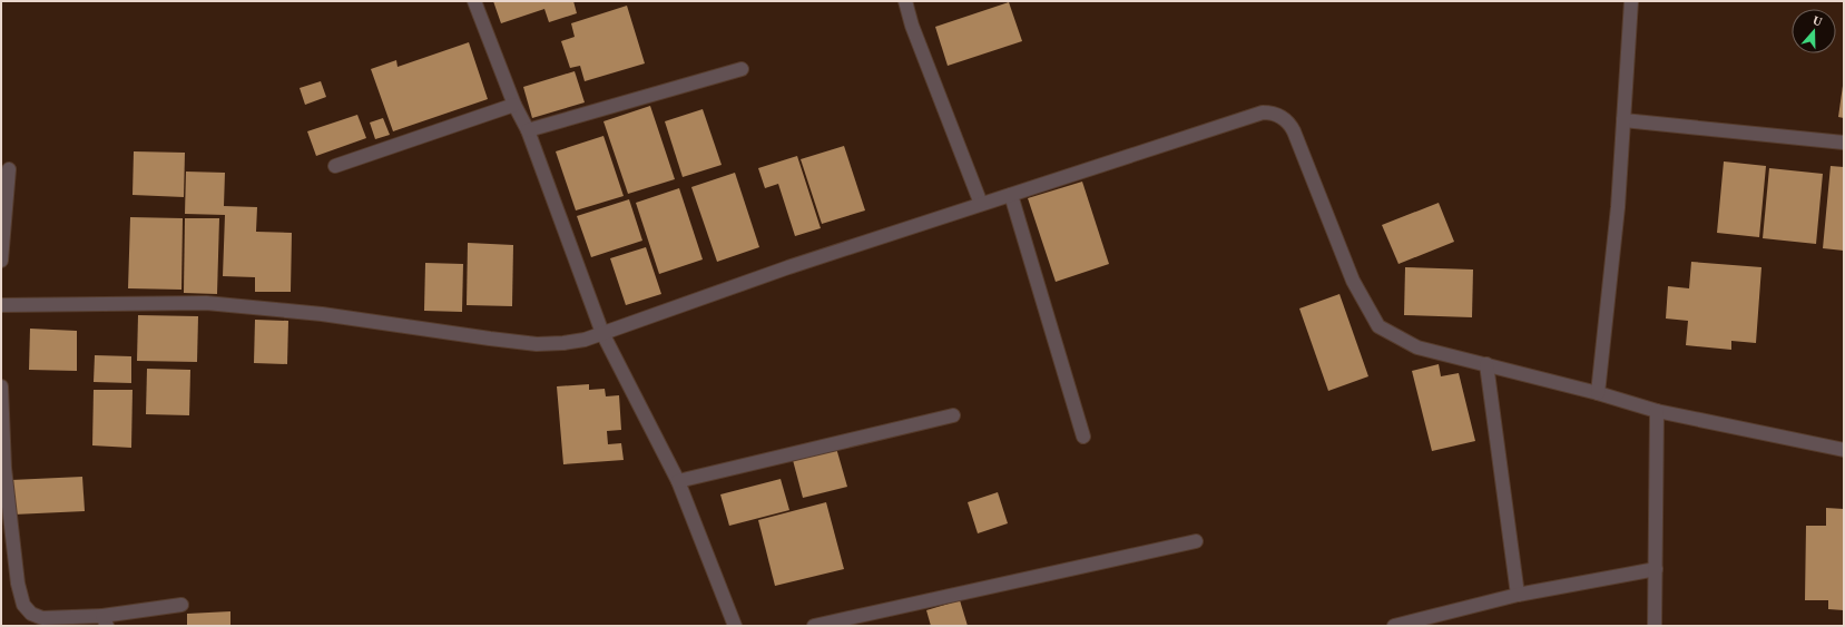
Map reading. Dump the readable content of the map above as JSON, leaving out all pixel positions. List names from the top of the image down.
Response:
{
  "north": "top"
}
